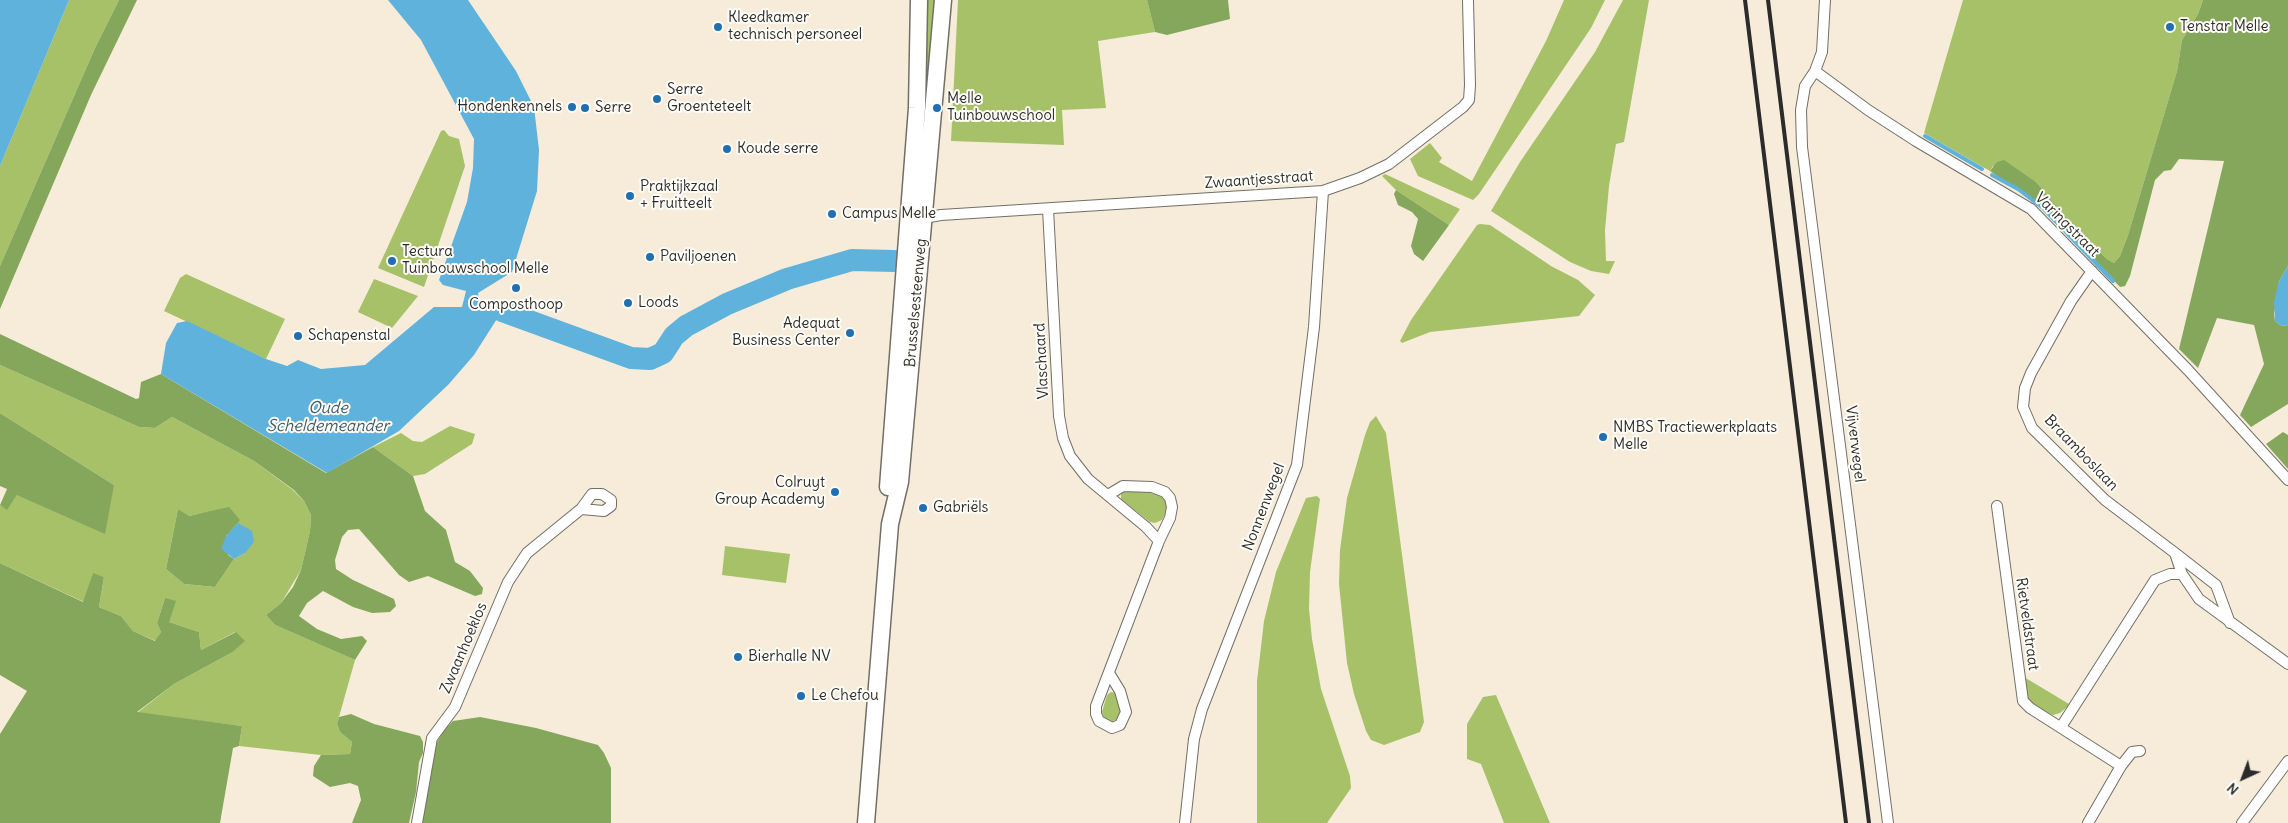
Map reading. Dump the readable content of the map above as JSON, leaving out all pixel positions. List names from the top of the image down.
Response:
{
  "streets": {
    "main road": ["Brusselsesteenweg"],
    "street": [
      "Zwaantjesstraat",
      "Varingstraat",
      "Vlaschaard",
      "Vijverwegel",
      "Braamboslaan",
      "Nonnenwegel",
      "Rietveldstraat",
      "Zwaanhoeklos"
    ]
  },
  "crossings": [
    ["Zwaantjesstraat", "Brusselsesteenweg"],
    ["Zwaantjesstraat", "Vlaschaard"],
    ["Zwaantjesstraat", "Nonnenwegel"],
    ["Varingstraat", "Vijverwegel"],
    ["Varingstraat", "Braamboslaan"]
  ],
  "water": ["Oude Scheldemeander"],
  "places": [
    "Kleedkamer technisch personeel",
    "Tenstar Melle",
    "Serre Groenteteelt",
    "Hondenkennels",
    "Serre",
    "Melle Tuinbouwschool",
    "Koude serre",
    "Praktijkzaal + Fruitteelt",
    "Campus Melle",
    "Paviljoenen",
    "Tectura Tuinbouwschool Melle",
    "Composthoop",
    "Loods",
    "Adequat Business Center",
    "Schapenstal",
    "NMBS Tractiewerkplaats Melle",
    "Colruyt Group Academy",
    "Gabriëls",
    "Bierhalle NV",
    "Le Chefou"
  ],
  "north": "bottom left"
}
